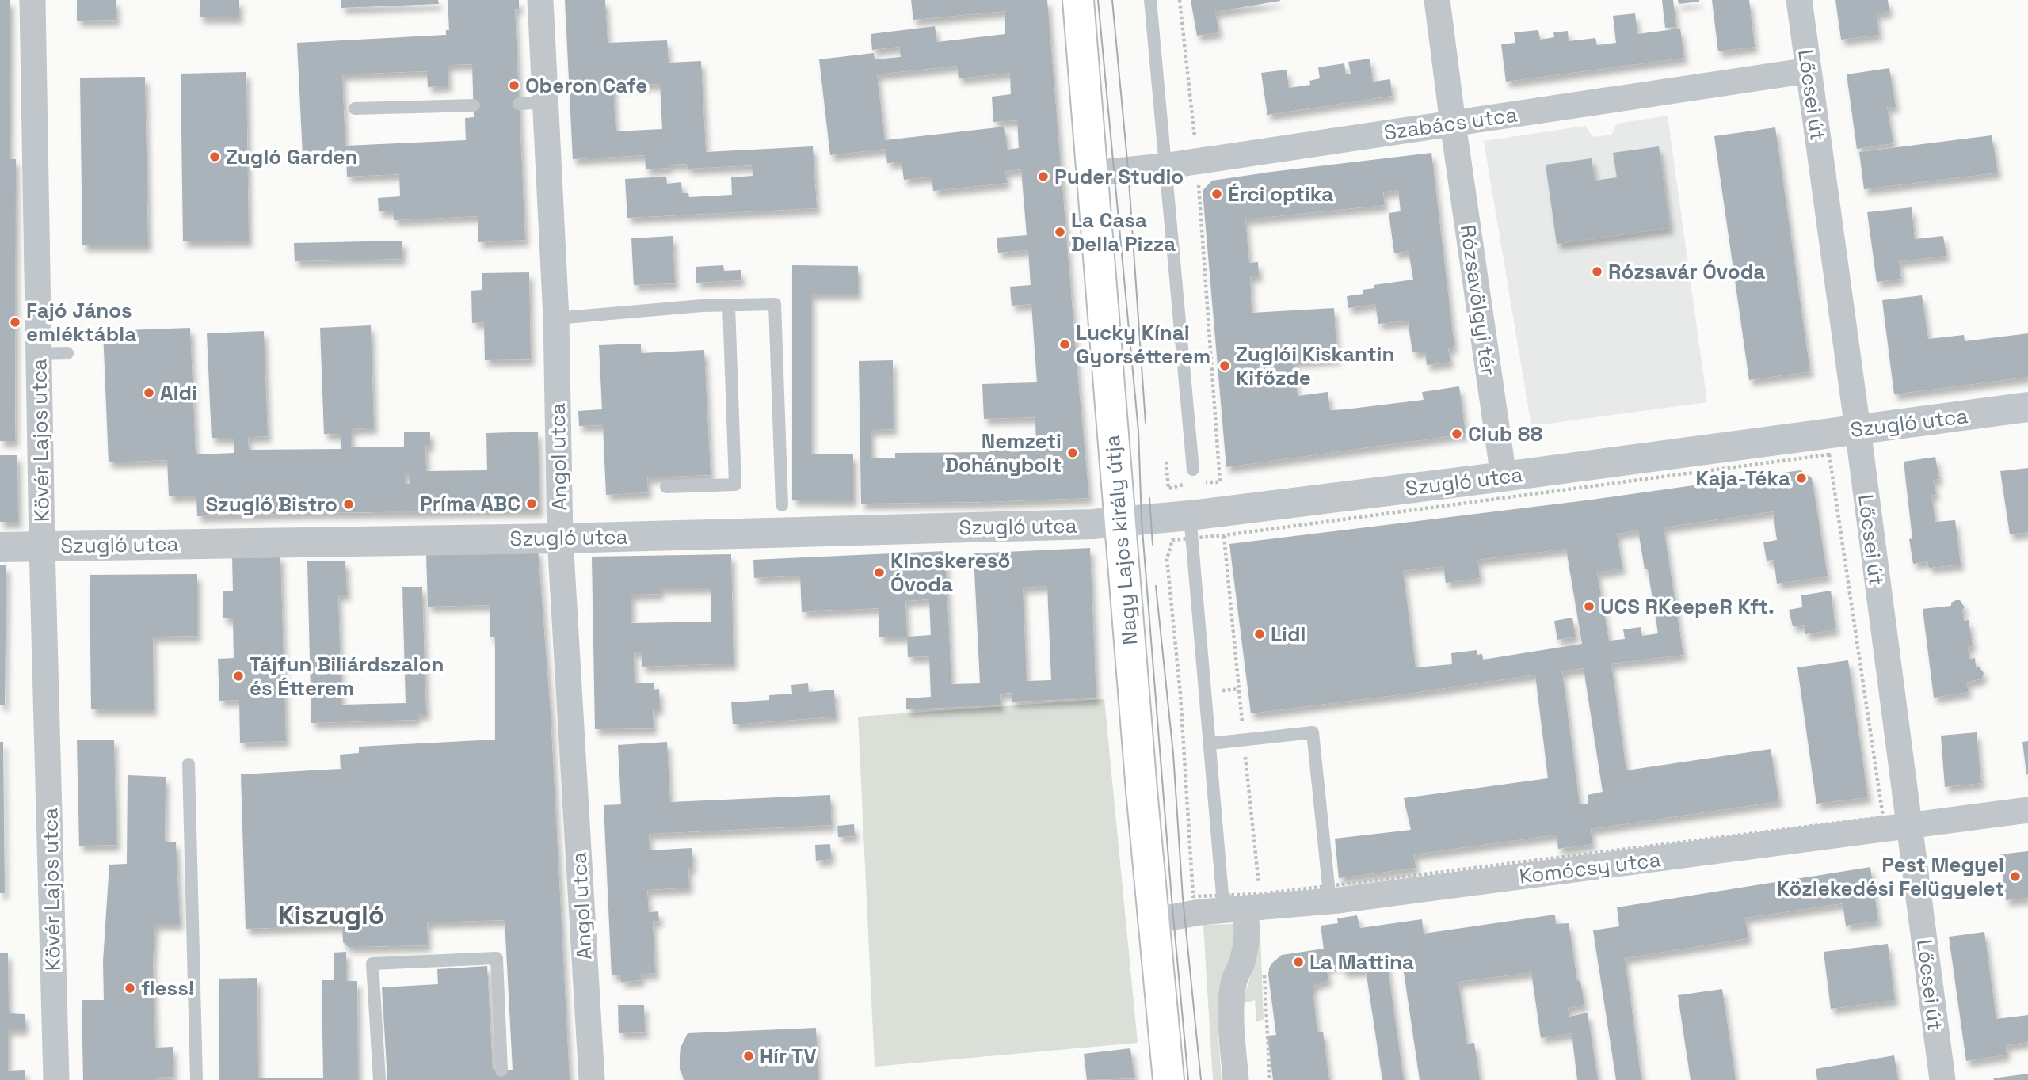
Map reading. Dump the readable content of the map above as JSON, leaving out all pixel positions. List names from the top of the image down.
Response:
{
  "streets": {
    "main road": ["Nagy Lajos király útja"],
    "street": [
      "Lőcsei út",
      "Szabács utca",
      "Rózsavölgyi tér",
      "Szugló utca",
      "Kövér Lajos utca",
      "Angol utca",
      "Komócsy utca"
    ]
  },
  "crossings": [
    ["Lőcsei út", "Szabács utca"],
    ["Lőcsei út", "Szugló utca"],
    ["Lőcsei út", "Komócsy utca"],
    ["Szabács utca", "Rózsavölgyi tér"],
    ["Szabács utca", "Nagy Lajos király útja"],
    ["Rózsavölgyi tér", "Szugló utca"],
    ["Szugló utca", "Kövér Lajos utca"],
    ["Szugló utca", "Angol utca"],
    ["Szugló utca", "Nagy Lajos király útja"],
    ["Nagy Lajos király útja", "Komócsy utca"]
  ],
  "districts": ["Kiszugló"],
  "places": [
    "Oberon Cafe",
    "Zugló Garden",
    "Puder Studio",
    "Érci optika",
    "La Casa Della Pizza",
    "Rózsavár Óvoda",
    "Fajó János emléktábla",
    "Lucky Kínai Gyorsétterem",
    "Zuglói Kiskantin Kifőzde",
    "Aldi",
    "Club 88",
    "Nemzeti Dohánybolt",
    "Kaja-Téka",
    "Príma ABC",
    "Szugló Bistro",
    "Kincskereső Óvoda",
    "UCS RKeepeR Kft.",
    "Lidl",
    "Tájfun Biliárdszalon és Étterem",
    "Pest Megyei Közlekedési Felügyelet",
    "La Mattina",
    "fless!",
    "Hír TV"
  ]
}
